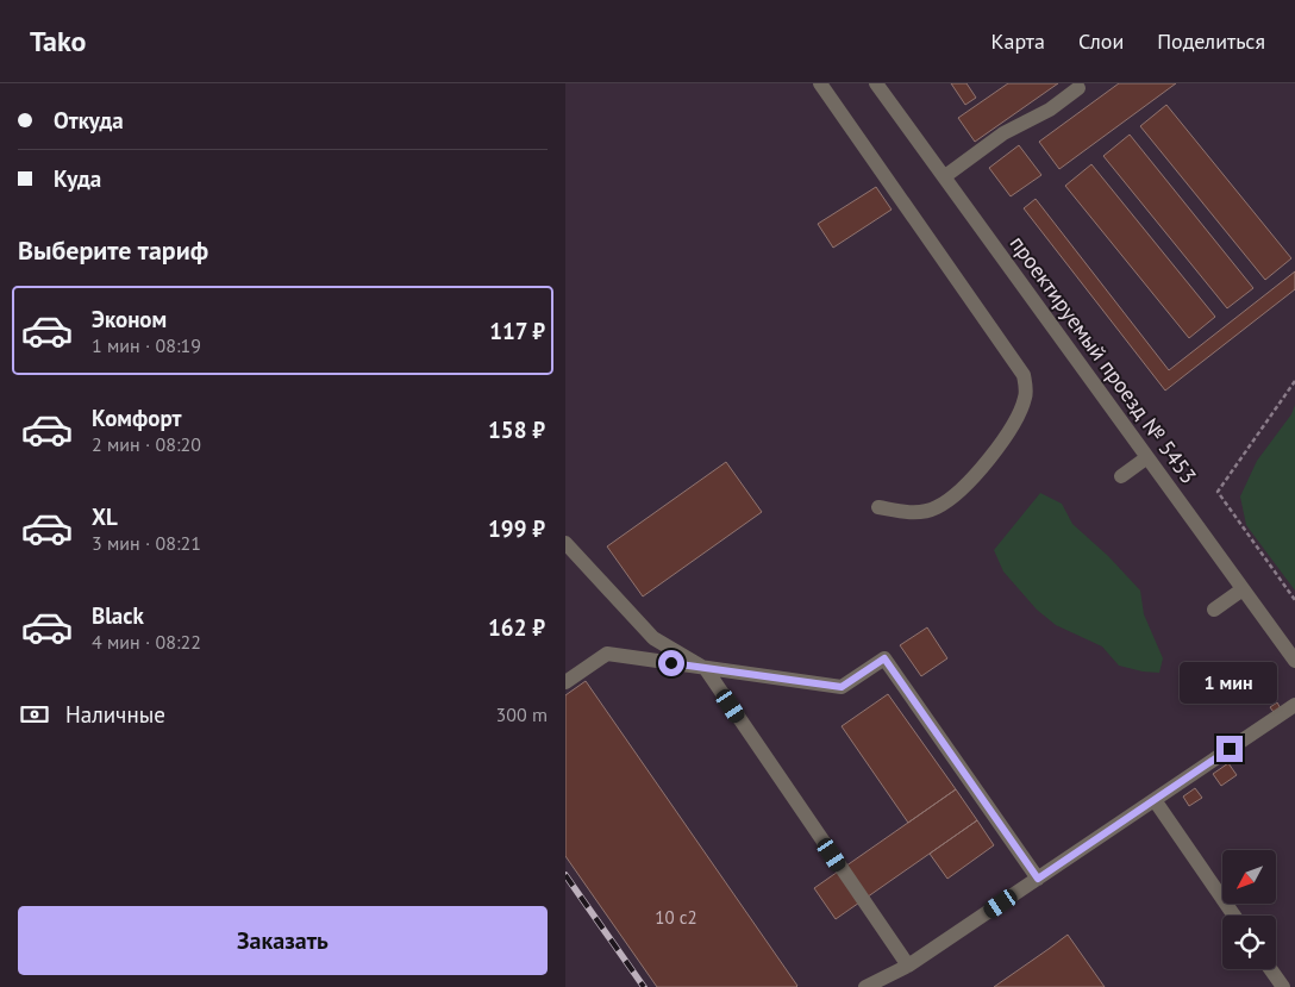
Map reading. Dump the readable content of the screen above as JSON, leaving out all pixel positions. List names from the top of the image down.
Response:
{
  "streets": {
    "street": ["проектируемый проезд № 5453"]
  },
  "house_numbers": ["10 с2"],
  "north": "bottom left",
  "page": {
    "header": "Tako",
    "nav": ["Карта", "Слои", "Поделиться"],
    "banner": ["Откуда", "Куда"],
    "heading": "Выберите тариф",
    "list": [
      {
        "name": "Эконом",
        "note": "1 мин · 08:19",
        "value": "117 ₽"
      },
      {
        "name": "Комфорт",
        "note": "2 мин · 08:20",
        "value": "158 ₽"
      },
      {
        "name": "XL",
        "note": "3 мин · 08:21",
        "value": "199 ₽"
      },
      {
        "name": "Black",
        "note": "4 мин · 08:22",
        "value": "162 ₽"
      }
    ],
    "bubble": "1 мин",
    "pay": ["Наличные", "300 m"],
    "buttons": "Заказать"
  }
}
